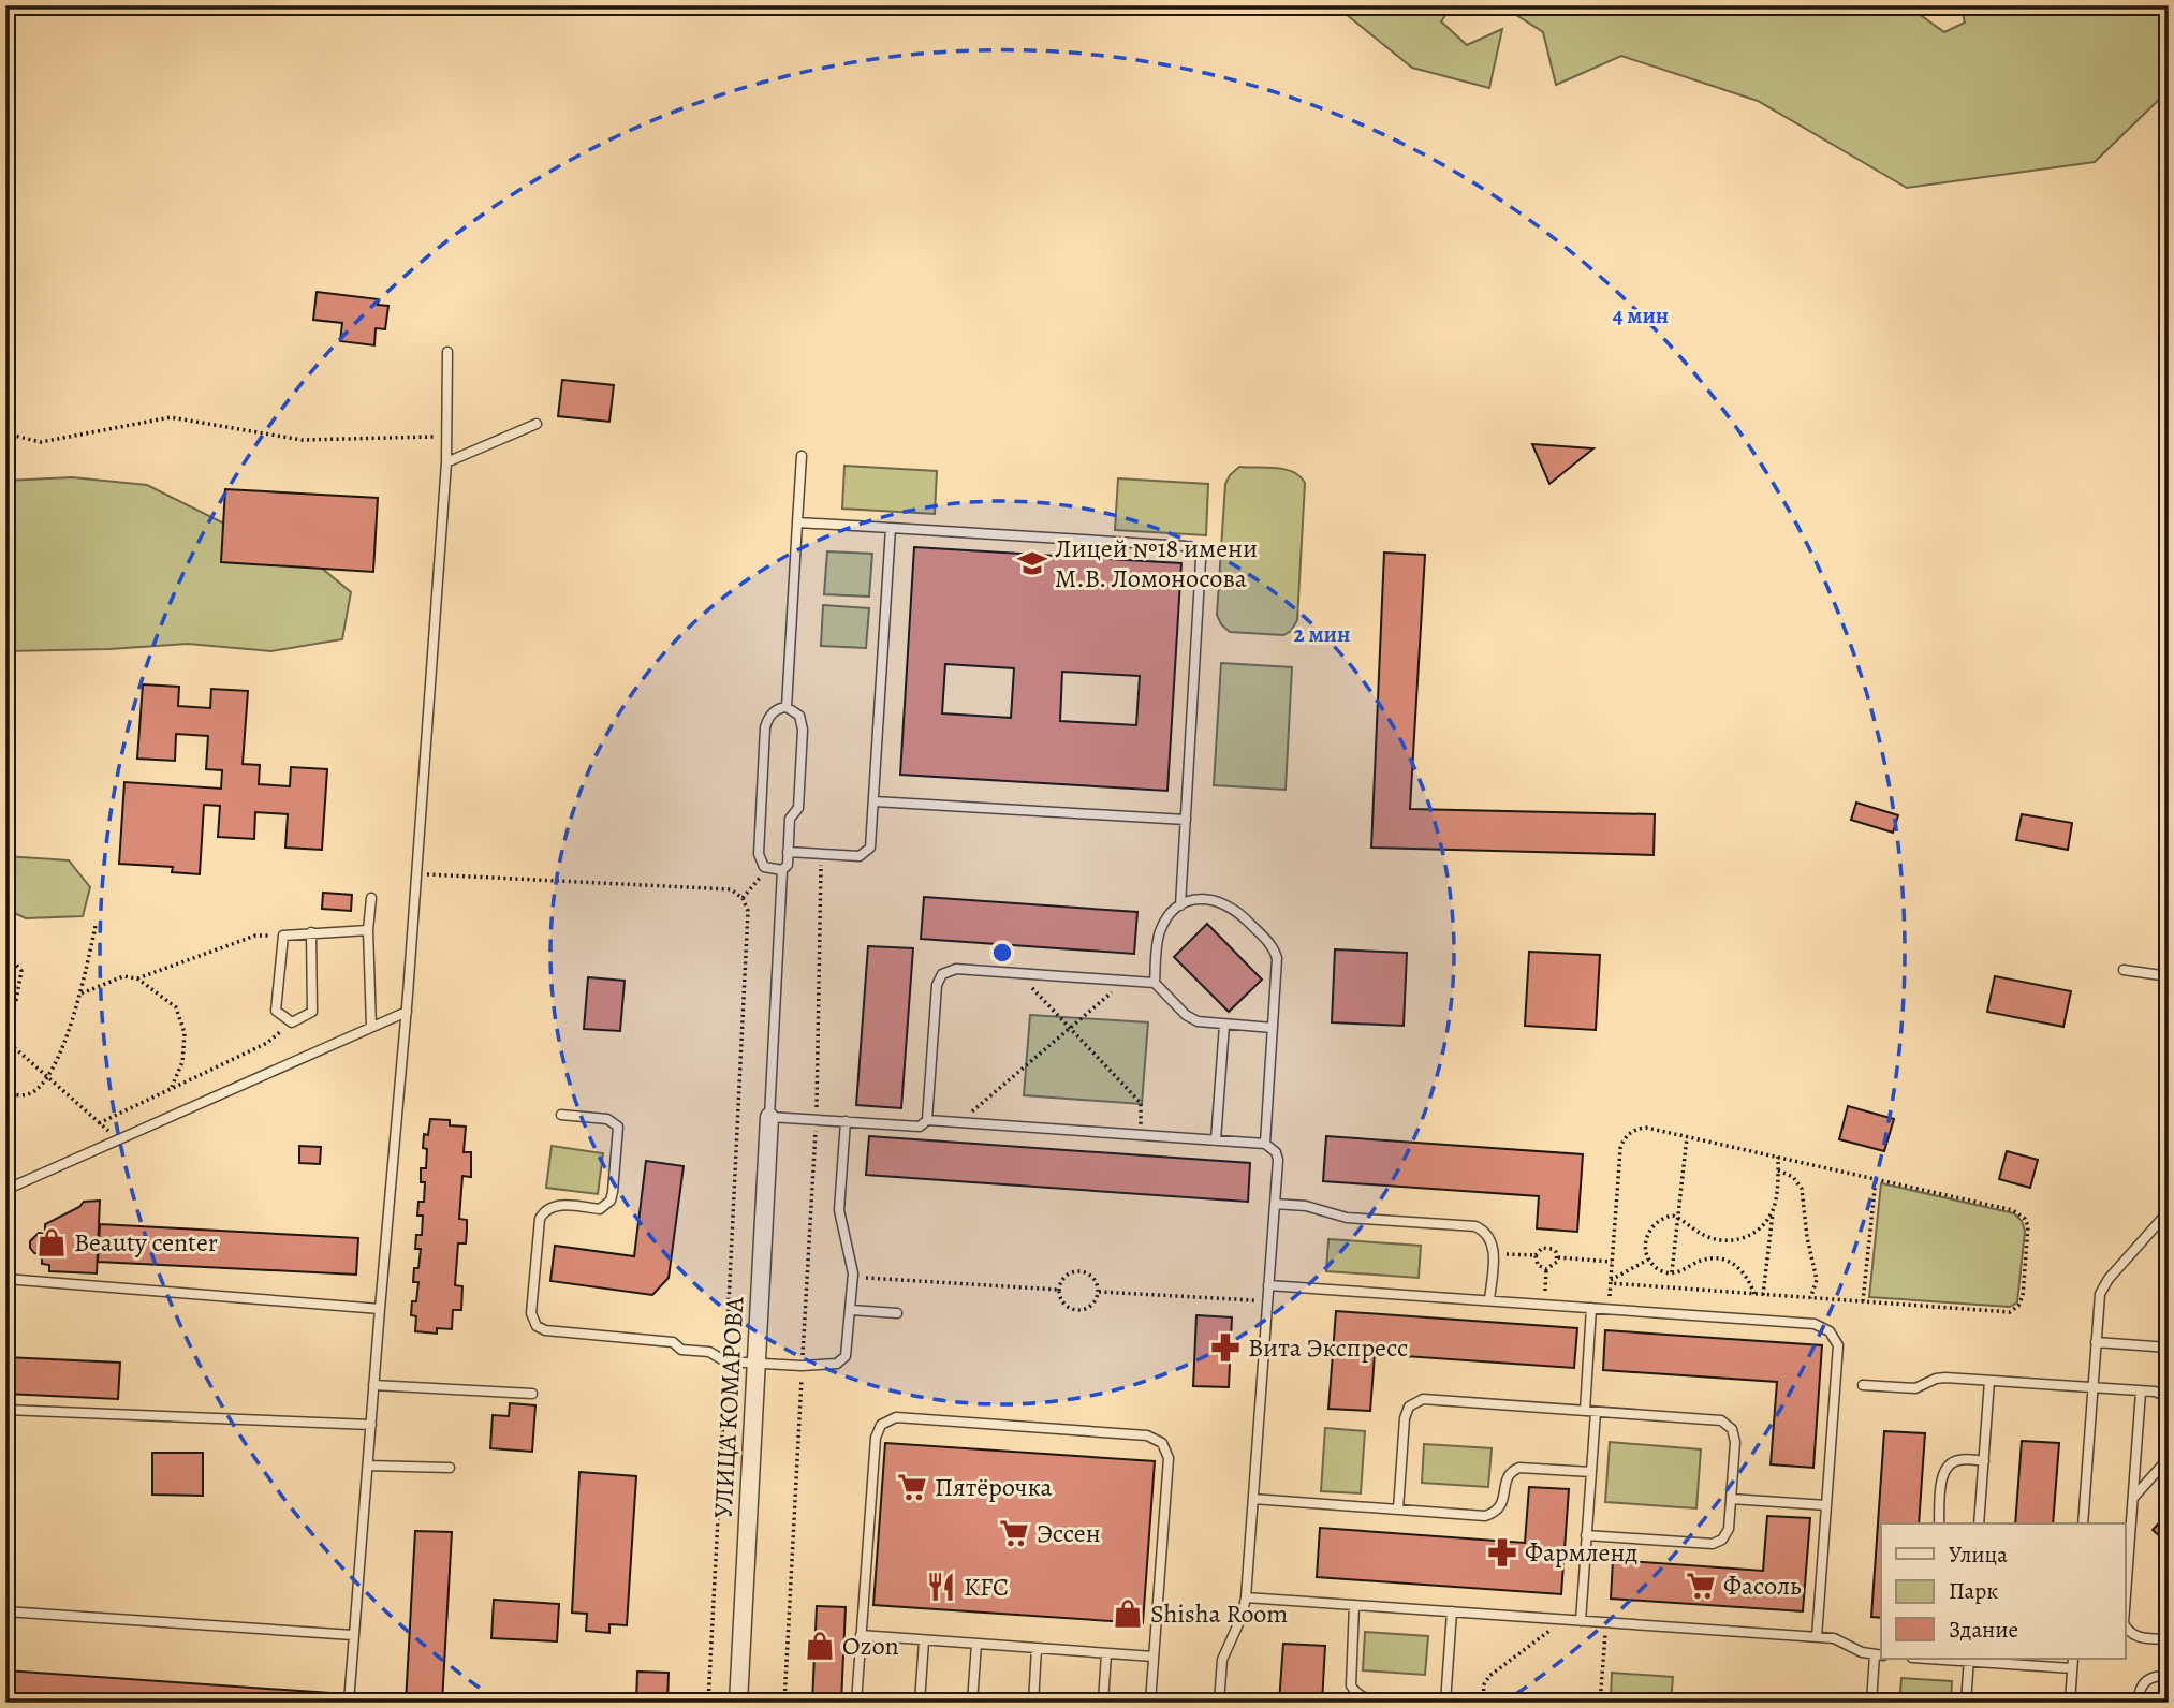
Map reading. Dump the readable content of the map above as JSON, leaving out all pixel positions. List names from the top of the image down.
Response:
{
  "streets": {
    "street": ["УЛИЦА КОМАРОВА"]
  },
  "places": {
    "school or university": ["Лицей №18 имени М.В. Ломоносова"],
    "shop": ["Beauty center", "Shisha Room", "Ozon"],
    "pharmacy": ["Вита Экспресс", "Фармленд"],
    "supermarket": ["Пятёрочка", "Эссен", "Фасоль"],
    "restaurant": ["KFC"]
  },
  "legend": ["Улица", "Парк", "Здание"],
  "rings": ["4 мин", "2 мин"]
}
